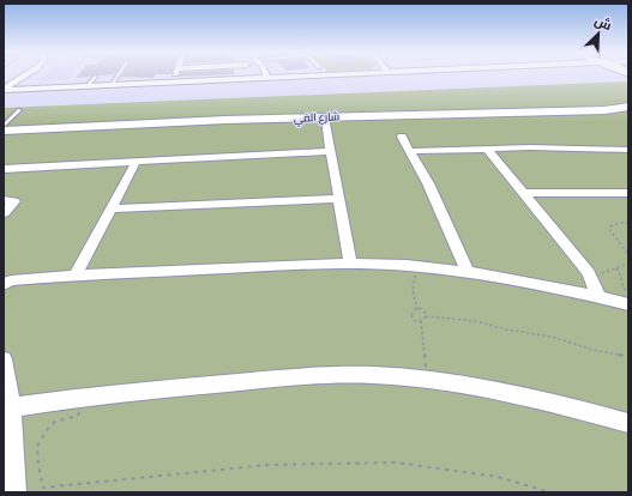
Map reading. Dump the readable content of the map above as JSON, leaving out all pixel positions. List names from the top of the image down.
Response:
{
  "streets": {
    "street": ["شارع الفي"]
  },
  "north": "top right"
}
